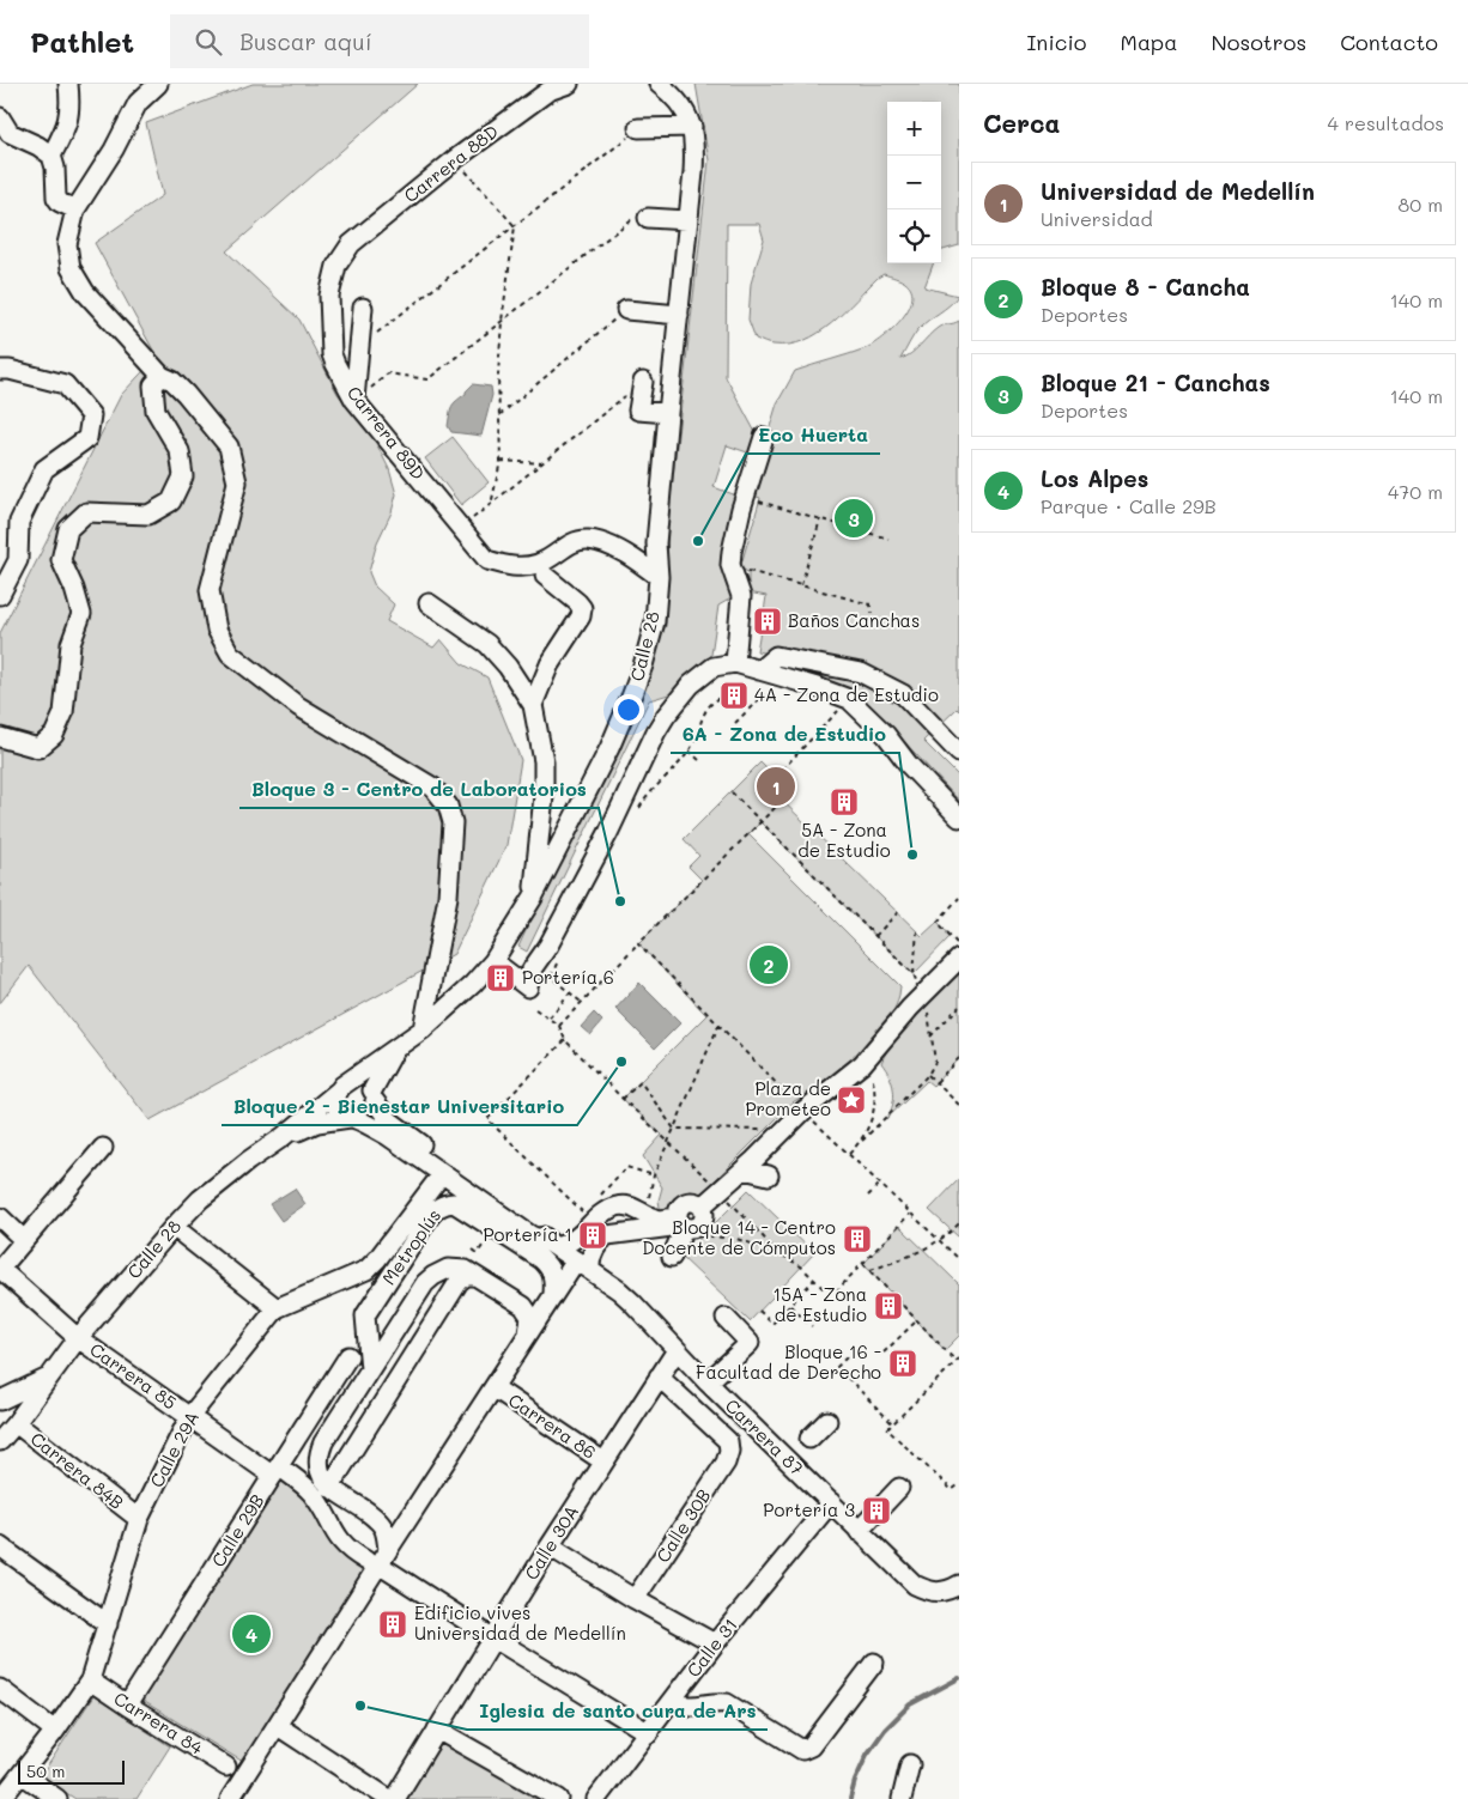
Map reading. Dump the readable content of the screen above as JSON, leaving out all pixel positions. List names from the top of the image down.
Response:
{
  "streets": {
    "street": [
      "Carrera 88D",
      "Carrera 89D",
      "Calle 28",
      "Metroplús",
      "Carrera 85",
      "Carrera 86",
      "Carrera 87",
      "Calle 29A",
      "Carrera 84B",
      "Calle 30B",
      "Calle 29B",
      "Calle 30A",
      "Calle 31",
      "Carrera 84"
    ]
  },
  "crossings": [
    ["Carrera 88D", "Carrera 89D"],
    ["Carrera 89D", "Calle 28"],
    ["Calle 28", "Carrera 85"],
    ["Calle 28", "Carrera 87"],
    ["Calle 28", "Carrera 84B"],
    ["Carrera 85", "Calle 29A"],
    ["Carrera 85", "Calle 29B"],
    ["Carrera 86", "Calle 30A"],
    ["Carrera 87", "Calle 29A"],
    ["Carrera 87", "Calle 30A"],
    ["Carrera 87", "Calle 31"],
    ["Calle 29A", "Carrera 84B"],
    ["Calle 29A", "Carrera 84"],
    ["Calle 30B", "Calle 30A"],
    ["Calle 29B", "Carrera 84"]
  ],
  "places": {
    "other": [
      "Eco Huerta",
      "6A - Zona de Estudio",
      "Bloque 3 - Centro de Laboratorios",
      "Bloque 2 - Bienestar Universitario",
      "Iglesia de santo cura de Ars"
    ],
    "building": [
      "Baños Canchas",
      "4A - Zona de Estudio",
      "5A - Zona de Estudio",
      "Portería 6",
      "Portería 1",
      "Bloque 14 - Centro Docente de Cómputos",
      "15A - Zona de Estudio",
      "Bloque 16 - Facultad de Derecho",
      "Portería 3",
      "Edificio vives Universidad de Medellín"
    ],
    "place": ["Plaza de Prometeo"]
  },
  "scale_bar": "50 m",
  "page": {
    "header": "Pathlet",
    "search": "Buscar aquí",
    "nav": [
      "Inicio",
      "Mapa",
      "Nosotros",
      "Contacto"
    ],
    "heading": ["Cerca", "4 resultados"],
    "map_buttons": ["+", "−"],
    "list": [
      {
        "mark": "1",
        "name": "Universidad de Medellín",
        "note": "Universidad",
        "value": "80 m"
      },
      {
        "mark": "2",
        "name": "Bloque 8 - Cancha",
        "note": "Deportes",
        "value": "140 m"
      },
      {
        "mark": "3",
        "name": "Bloque 21 - Canchas",
        "note": "Deportes",
        "value": "140 m"
      },
      {
        "mark": "4",
        "name": "Los Alpes",
        "note": "Parque · Calle 29B",
        "value": "470 m"
      }
    ],
    "pins": [
      "3",
      "1",
      "2",
      "4"
    ],
    "scale": "50 m"
  }
}
